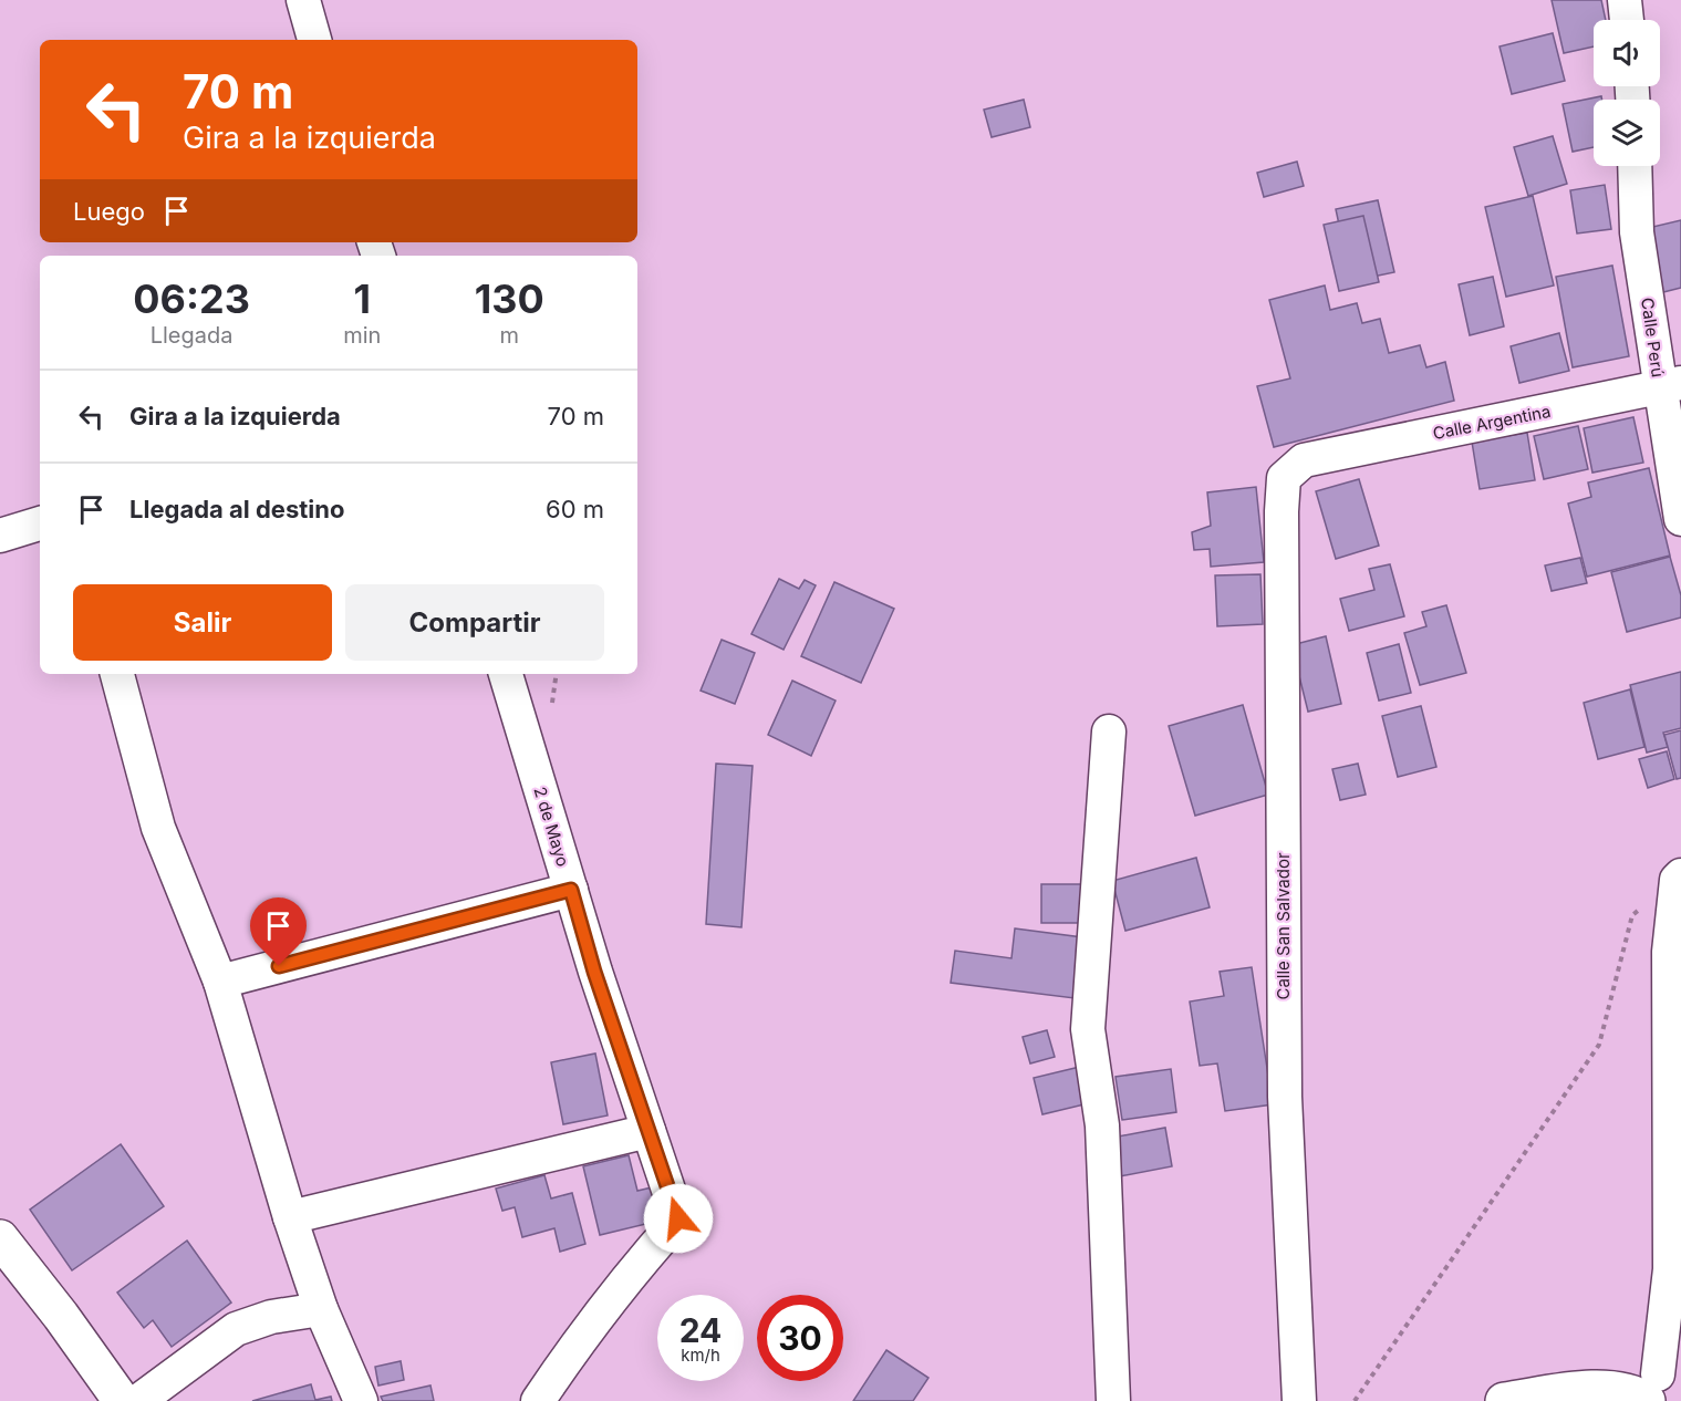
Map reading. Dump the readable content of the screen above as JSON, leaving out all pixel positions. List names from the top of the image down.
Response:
{
  "streets": {
    "street": [
      "Calle Perú",
      "Calle Argentina",
      "2 de Mayo",
      "Calle San Salvador"
    ]
  },
  "crossings": [
    ["Calle Perú", "Calle Argentina"],
    ["Calle Argentina", "Calle San Salvador"]
  ],
  "page": {
    "turn": ["70 m", "Gira a la izquierda"],
    "then": "Luego",
    "eta": [
      "06:23",
      "Llegada",
      "1",
      "min",
      "130",
      "m"
    ],
    "list": [
      {
        "name": "Gira a la izquierda",
        "value": "70 m"
      },
      {
        "name": "Llegada al destino",
        "value": "60 m"
      }
    ],
    "buttons": ["Salir", "Compartir"],
    "speed": "24 km/h",
    "limit": "30"
  }
}
